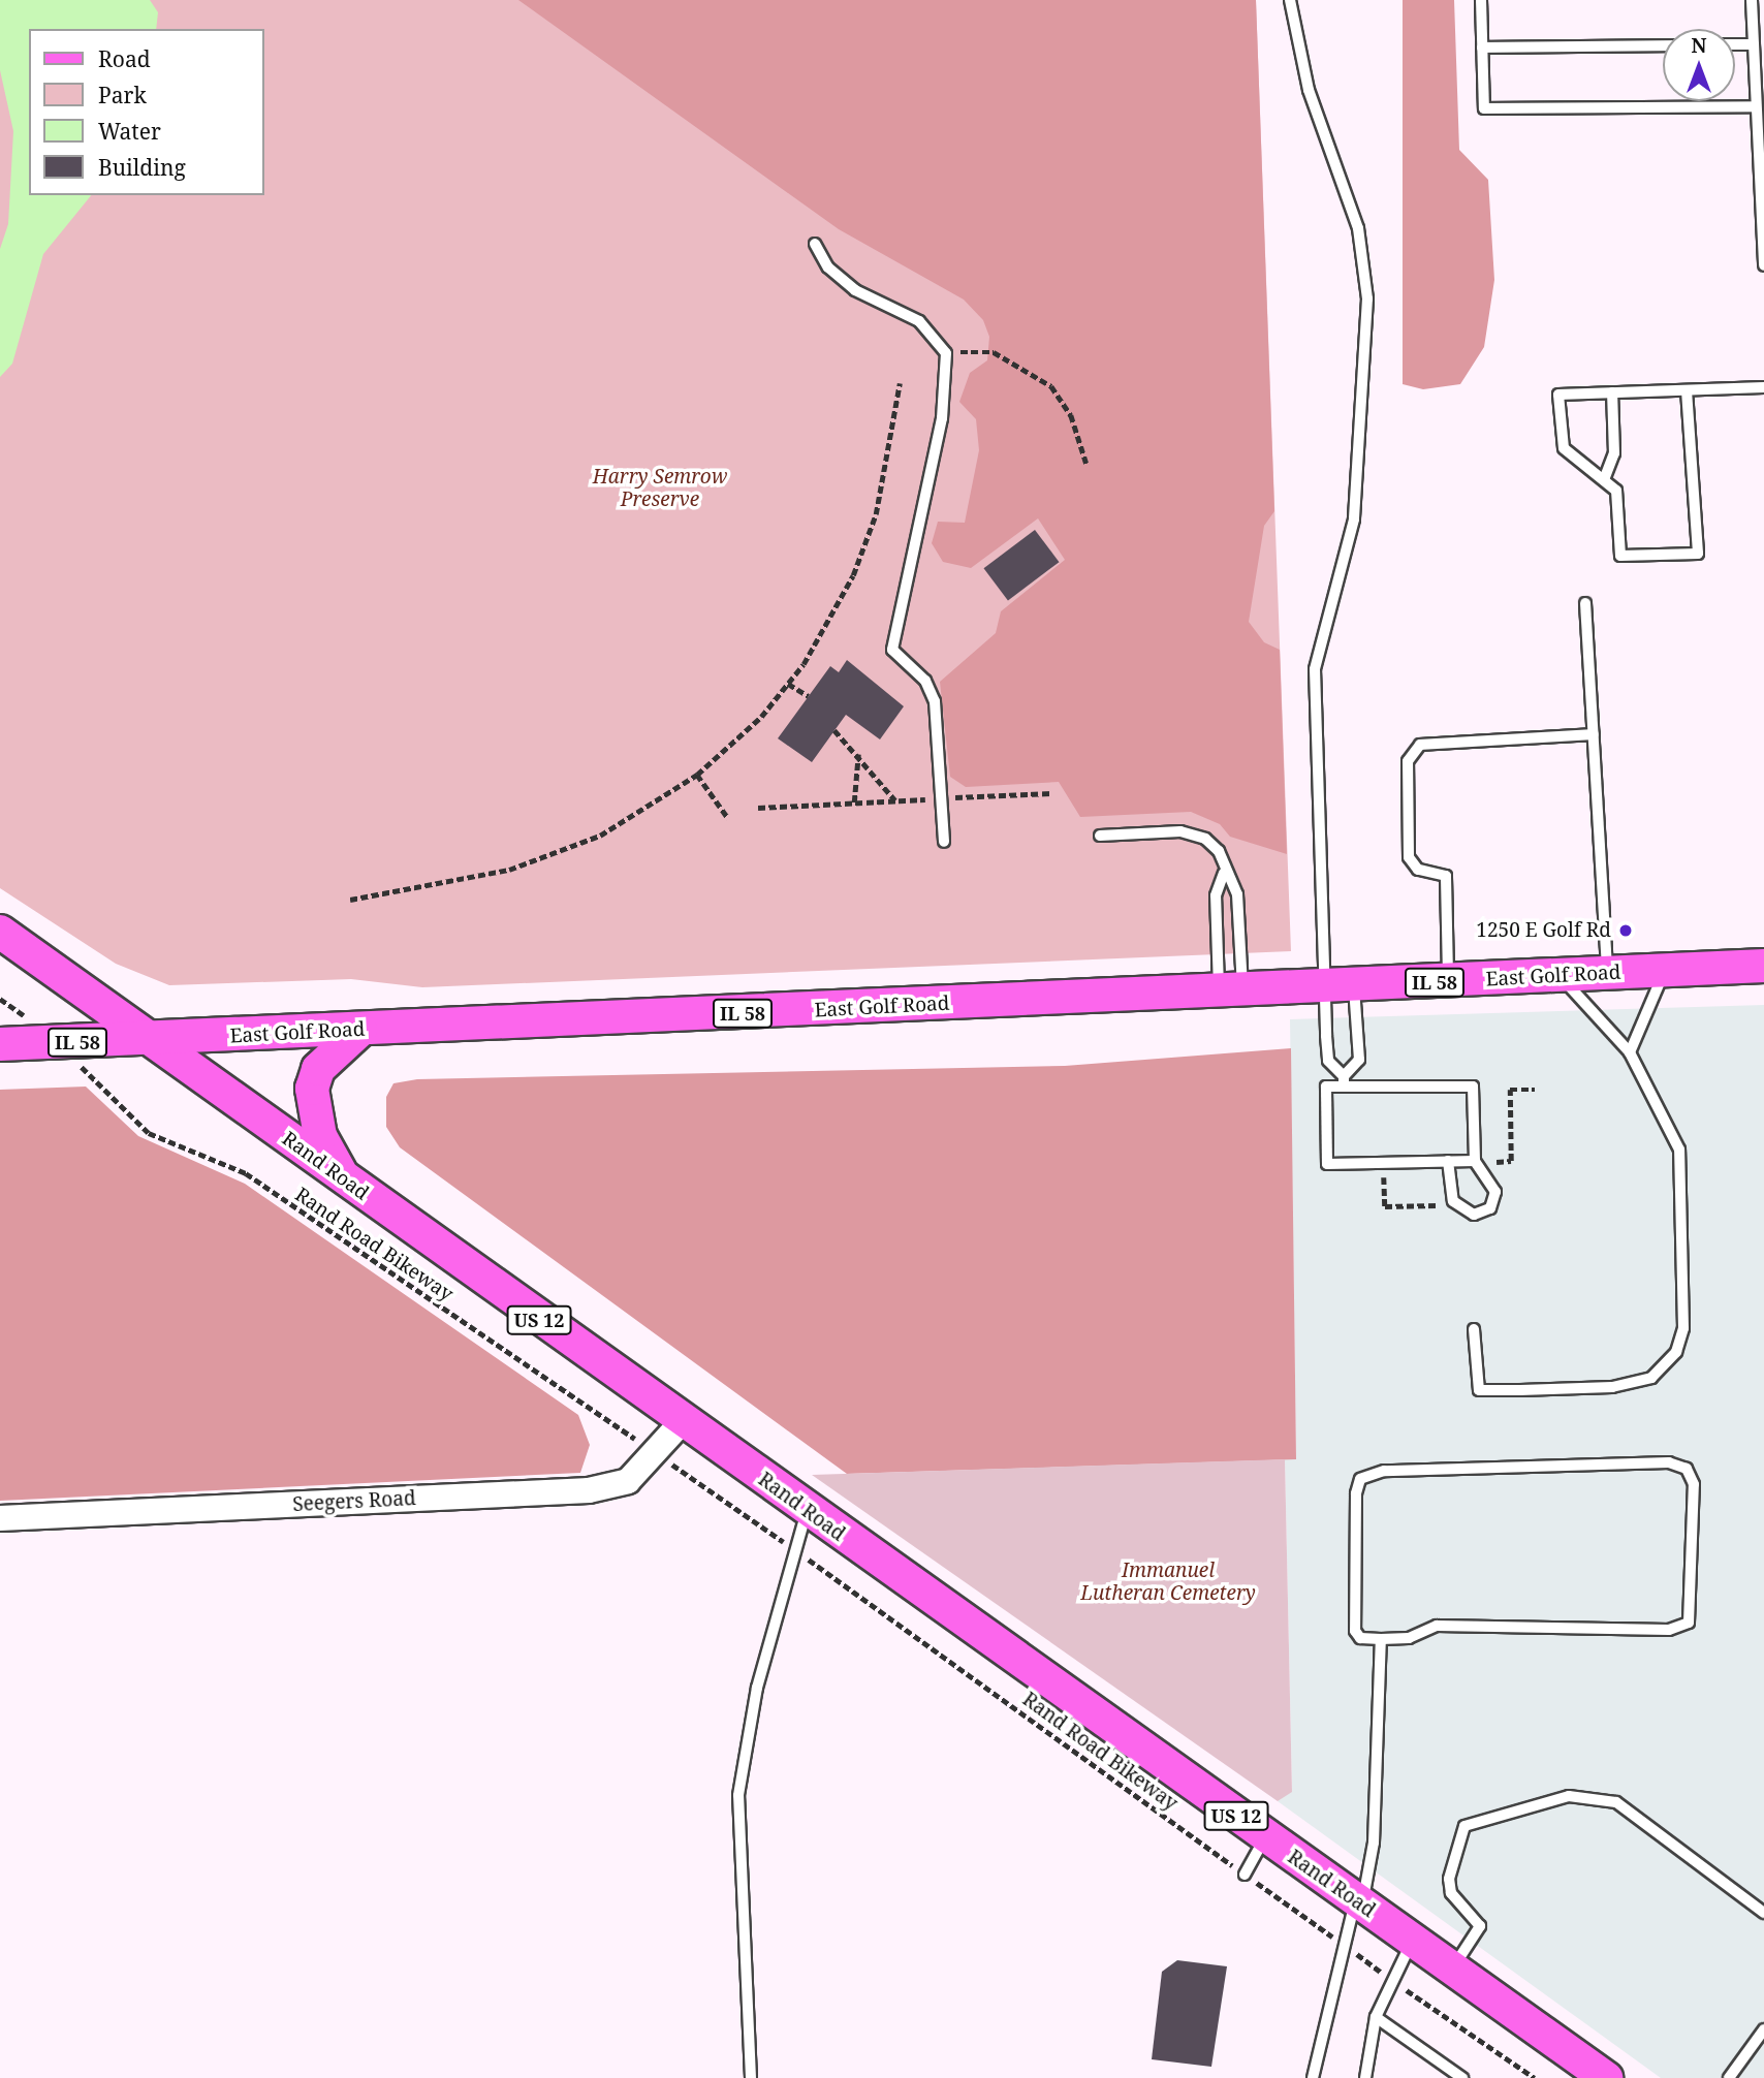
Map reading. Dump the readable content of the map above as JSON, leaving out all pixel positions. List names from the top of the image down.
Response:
{
  "streets": {
    "main road": [
      "East Golf Road",
      "IL 58",
      "Rand Road",
      "US 12"
    ],
    "street": ["Seegers Road"],
    "path": ["Rand Road Bikeway"]
  },
  "crossings": [
    ["East Golf Road", "Rand Road"],
    ["Rand Road", "Seegers Road"]
  ],
  "parks": ["Harry Semrow Preserve", "Immanuel Lutheran Cemetery"],
  "places": ["1250 E Golf Rd"],
  "legend": [
    "Road",
    "Park",
    "Water",
    "Building"
  ],
  "north": "top"
}
